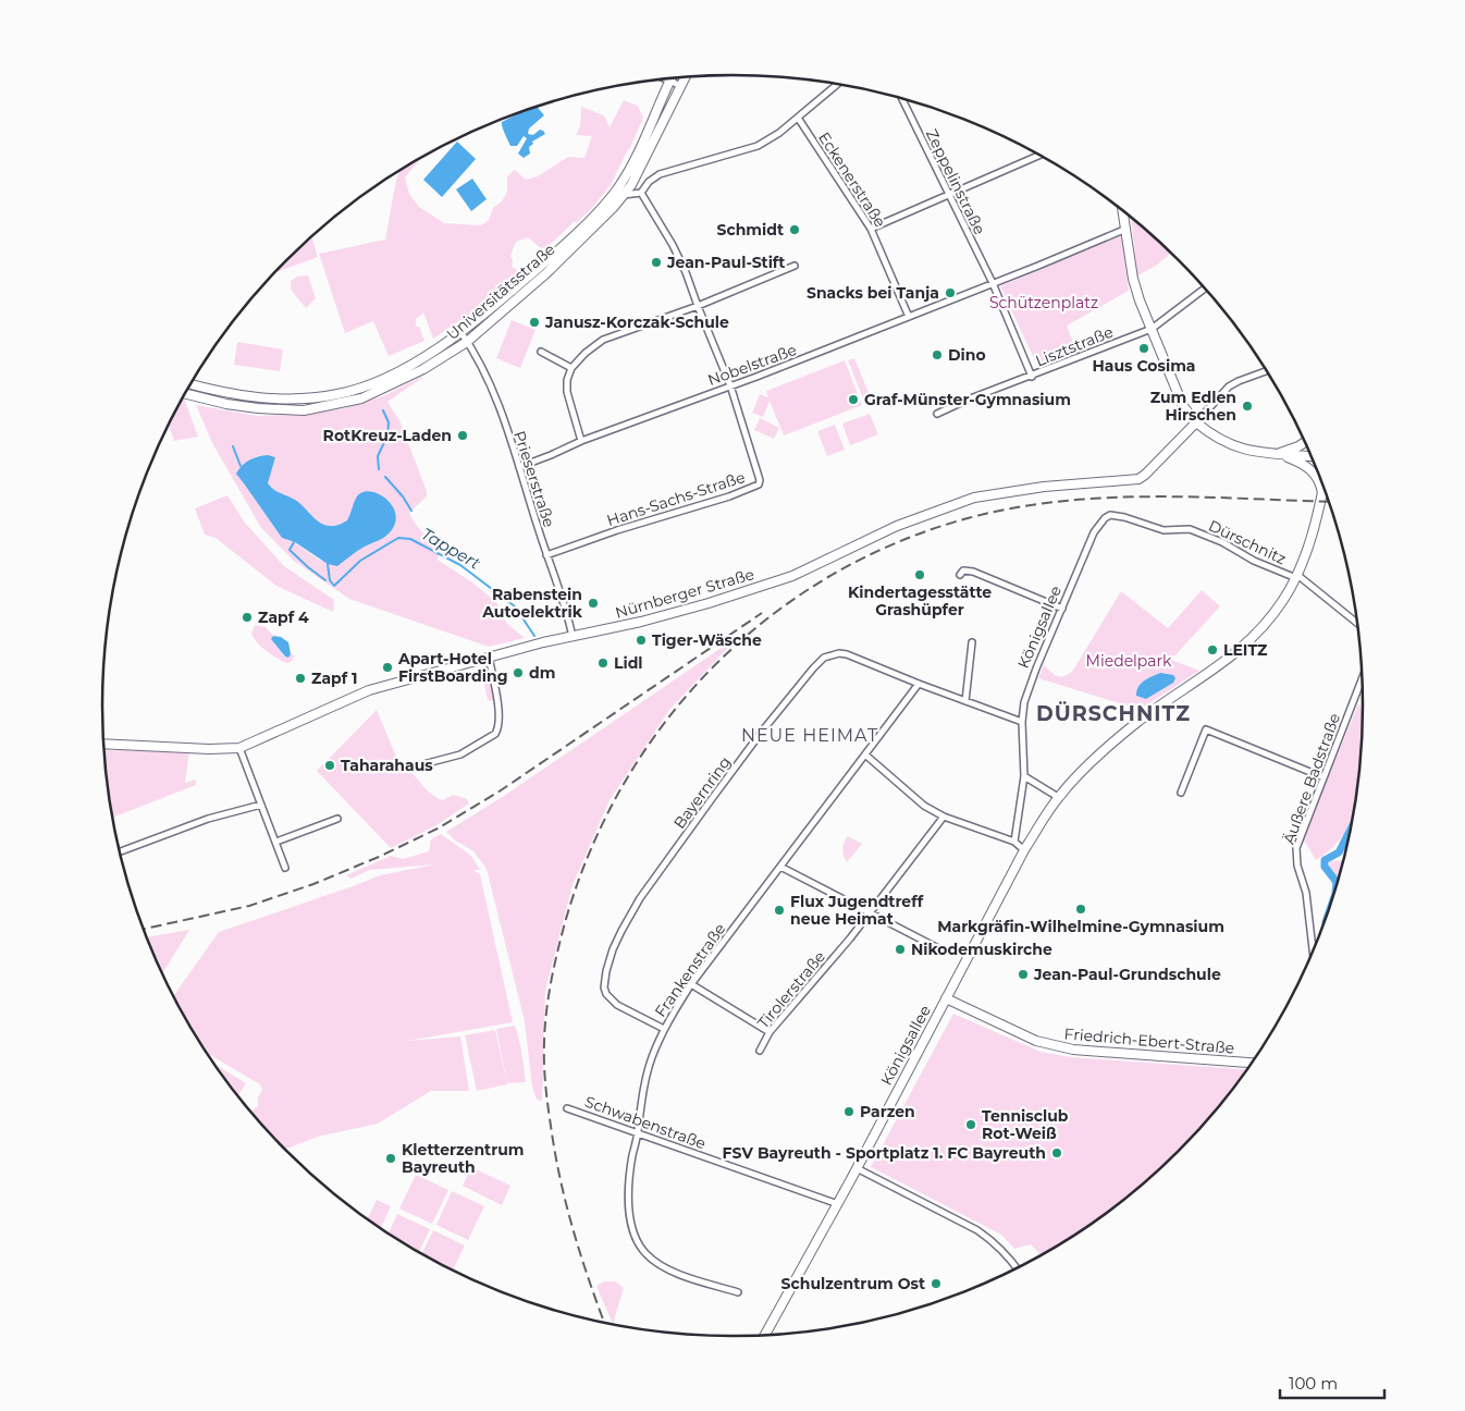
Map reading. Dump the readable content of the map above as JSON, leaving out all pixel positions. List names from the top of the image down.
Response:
{
  "streets": {
    "main road": [
      "Universitätsstraße",
      "Nürnberger Straße",
      "Königsallee",
      "Friedrich-Ebert-Straße"
    ],
    "street": [
      "Eckenerstraße",
      "Zeppelinstraße",
      "Lisztstraße",
      "Nobelstraße",
      "Prieserstraße",
      "Hans-Sachs-Straße",
      "Dürschnitz",
      "Äußere Badstraße",
      "Bayernring",
      "Frankenstraße",
      "Tirolerstraße",
      "Schwabenstraße"
    ]
  },
  "crossings": [
    ["Eckenerstraße", "Nobelstraße"],
    ["Zeppelinstraße", "Nobelstraße"],
    ["Universitätsstraße", "Prieserstraße"],
    ["Nobelstraße", "Prieserstraße"],
    ["Nobelstraße", "Hans-Sachs-Straße"],
    ["Prieserstraße", "Hans-Sachs-Straße"],
    ["Prieserstraße", "Nürnberger Straße"],
    ["Dürschnitz", "Königsallee"],
    ["Königsallee", "Bayernring"],
    ["Königsallee", "Friedrich-Ebert-Straße"],
    ["Königsallee", "Schwabenstraße"],
    ["Bayernring", "Frankenstraße"],
    ["Frankenstraße", "Schwabenstraße"]
  ],
  "districts": ["DÜRSCHNITZ", "NEUE HEIMAT"],
  "water": ["Tappert"],
  "parks": ["Schützenplatz", "Miedelpark"],
  "places": [
    "Schmidt",
    "Jean-Paul-Stift",
    "Snacks bei Tanja",
    "Janusz-Korczak-Schule",
    "Haus Cosima",
    "Dino",
    "Graf-Münster-Gymnasium",
    "Zum Edlen Hirschen",
    "RotKreuz-Laden",
    "Kindertagesstätte Grashüpfer",
    "Rabenstein Autoelektrik",
    "Zapf 4",
    "Tiger-Wäsche",
    "LEITZ",
    "Lidl",
    "Apart-Hotel FirstBoarding",
    "dm",
    "Zapf 1",
    "Taharahaus",
    "Markgräfin-Wilhelmine-Gymnasium",
    "Flux Jugendtreff neue Heimat",
    "Nikodemuskirche",
    "Jean-Paul-Grundschule",
    "Parzen",
    "Tennisclub Rot-Weiß",
    "FSV Bayreuth - Sportplatz 1. FC Bayreuth",
    "Kletterzentrum Bayreuth",
    "Schulzentrum Ost"
  ],
  "scale_bar": "100 m"
}
